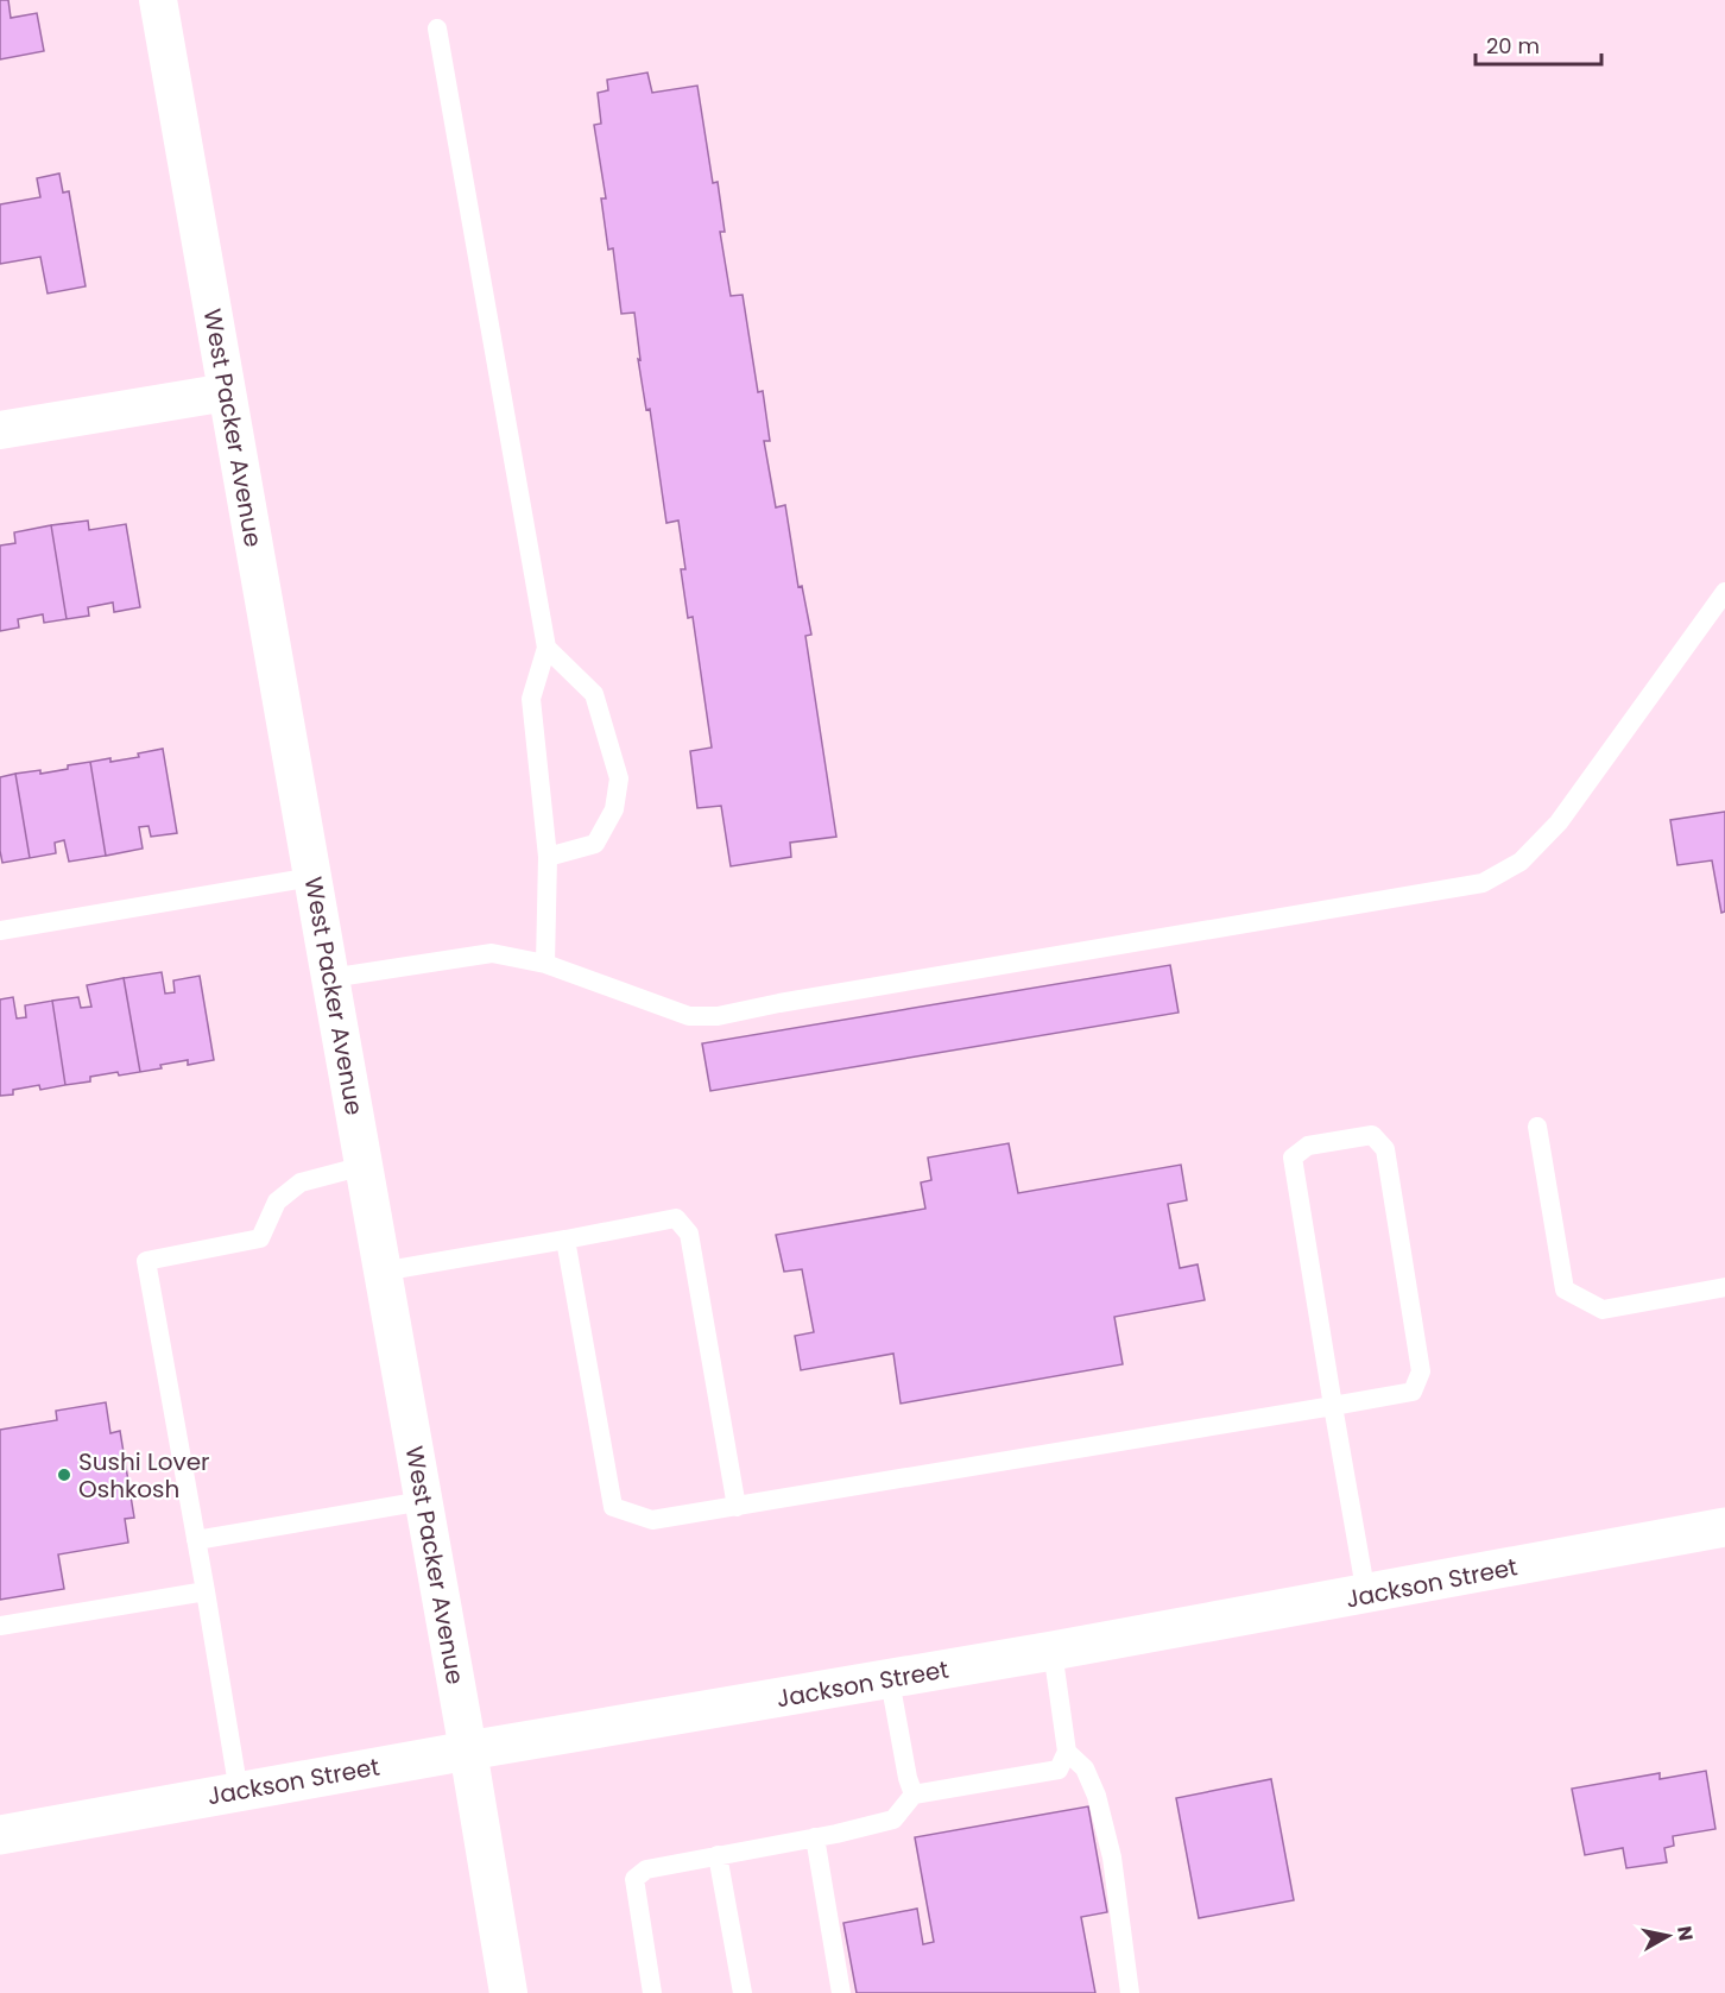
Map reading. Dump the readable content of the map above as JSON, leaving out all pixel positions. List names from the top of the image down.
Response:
{
  "streets": {
    "main road": ["Jackson Street"],
    "street": ["West Packer Avenue"]
  },
  "crossings": [
    ["West Packer Avenue", "Jackson Street"]
  ],
  "places": ["Sushi Lover Oshkosh"],
  "scale_bar": "20 m",
  "north": "right"
}
